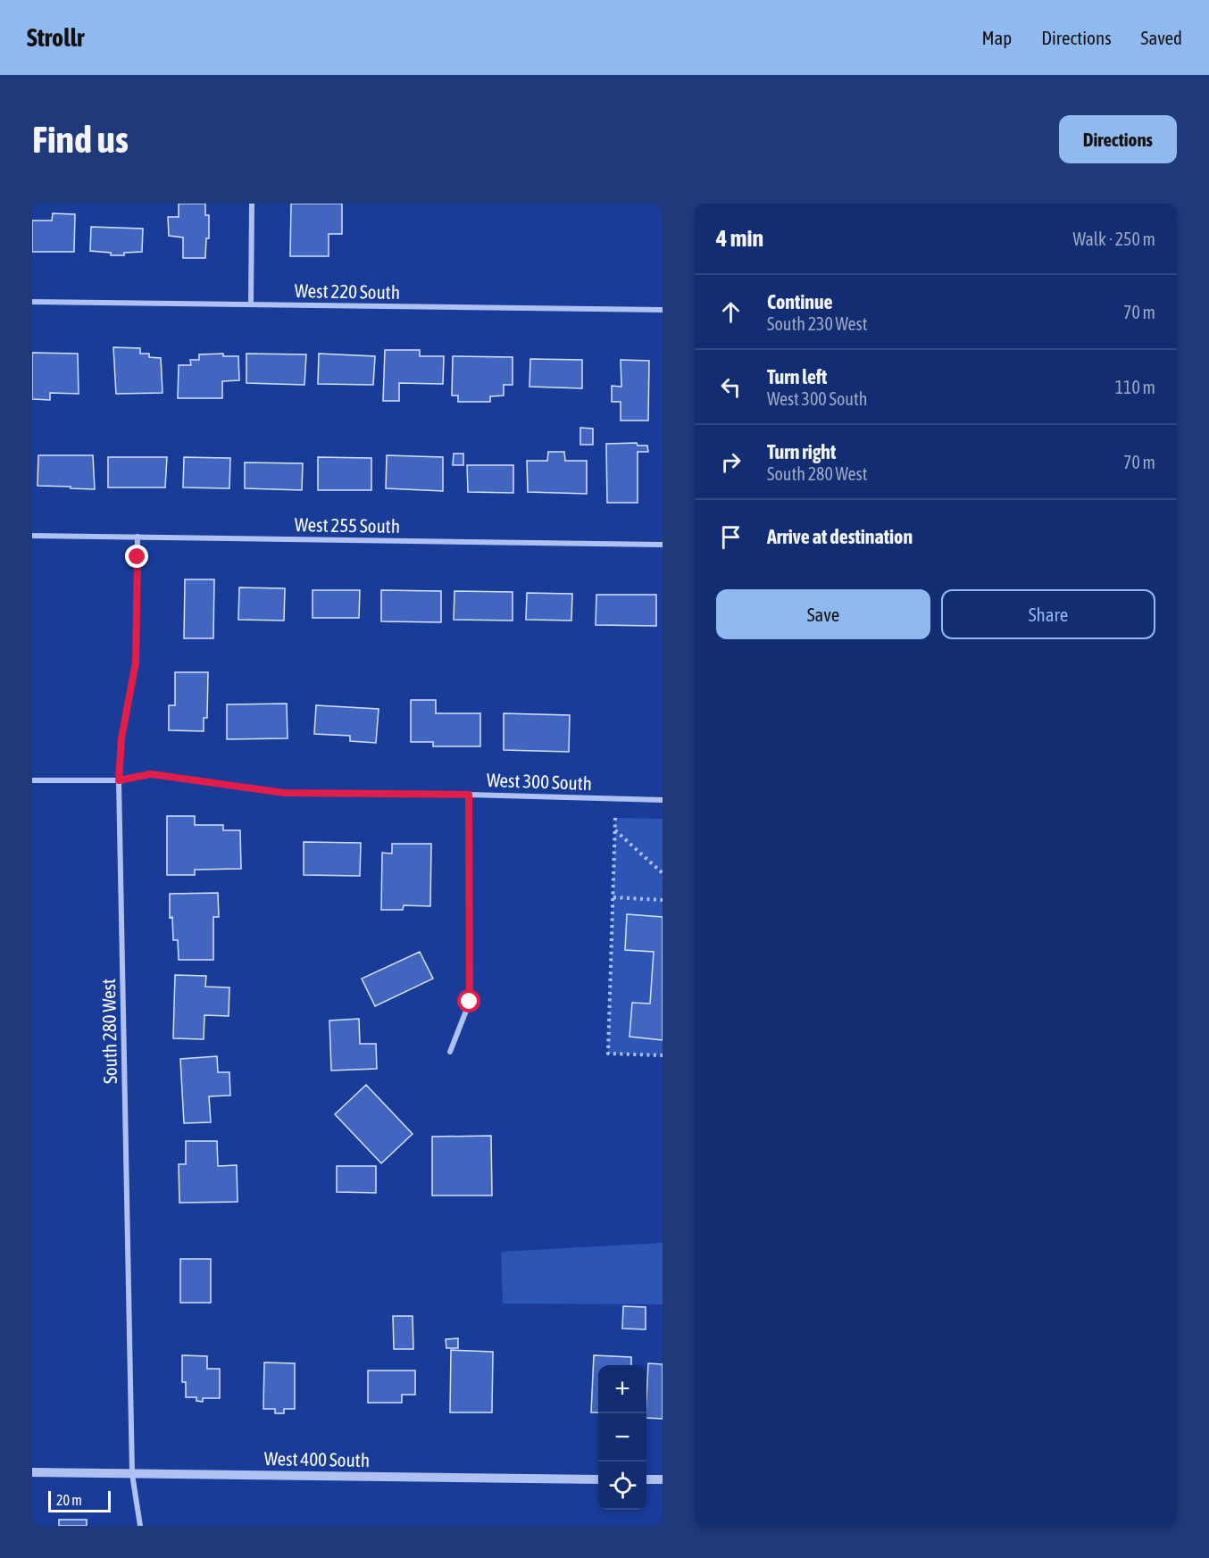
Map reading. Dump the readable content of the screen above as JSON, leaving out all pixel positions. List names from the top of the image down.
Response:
{
  "streets": {
    "street": [
      "West 220 South",
      "West 255 South",
      "West 300 South",
      "South 280 West",
      "West 400 South"
    ]
  },
  "crossings": [
    ["West 255 South", "South 280 West"],
    ["West 300 South", "South 280 West"],
    ["South 280 West", "West 400 South"]
  ],
  "scale_bar": "20 m",
  "page": {
    "header": "Strollr",
    "nav": ["Map", "Directions", "Saved"],
    "buttons": [
      "Directions",
      ["Save", "Share"]
    ],
    "title": "Find us",
    "heading": ["4 min", "Walk · 250 m"],
    "list": [
      ["Continue", "South 230 West", "70 m"],
      ["Turn left", "West 300 South", "110 m"],
      ["Turn right", "South 280 West", "70 m"],
      "Arrive at destination"
    ],
    "map_buttons": ["+", "−"],
    "scale": "20 m"
  }
}
